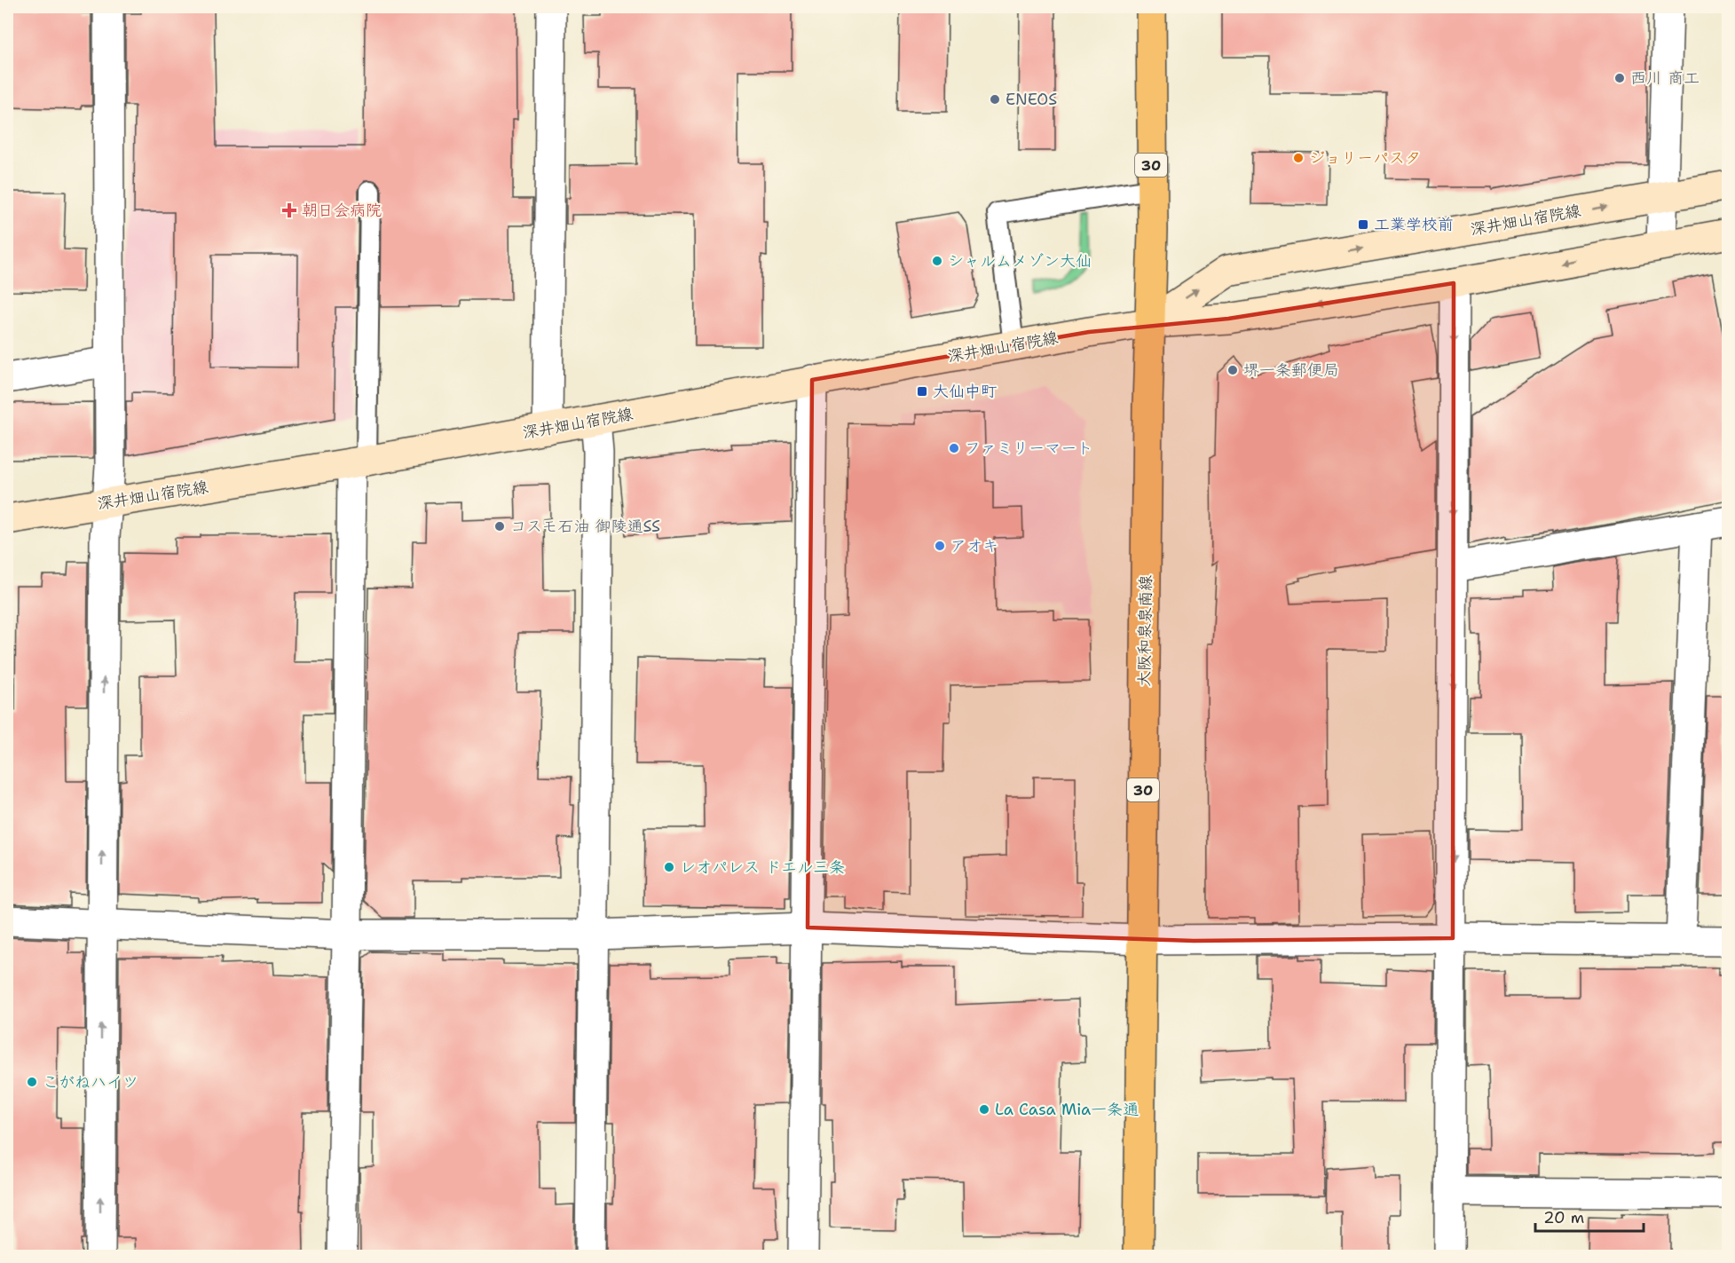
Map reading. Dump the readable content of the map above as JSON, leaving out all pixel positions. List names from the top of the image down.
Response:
{
  "streets": {
    "main road": ["30", "深井畑山宿院線", "大阪和泉泉南線"]
  },
  "crossings": [
    ["深井畑山宿院線", "大阪和泉泉南線"]
  ],
  "places": {
    "other": [
      "西川 商工",
      "ENEOS",
      "ジョリーパスタ",
      "シャルムメゾン大仙",
      "堺一条郵便局",
      "ファミリーマート",
      "コスモ石油 御陵通SS",
      "アオキ",
      "レオパレス ドエル三条",
      "こがねハイツ",
      "La Casa Mia一条通"
    ],
    "health": ["朝日会病院"],
    "transit": ["工業学校前", "大仙中町"]
  },
  "scale_bar": "20 m"
}
